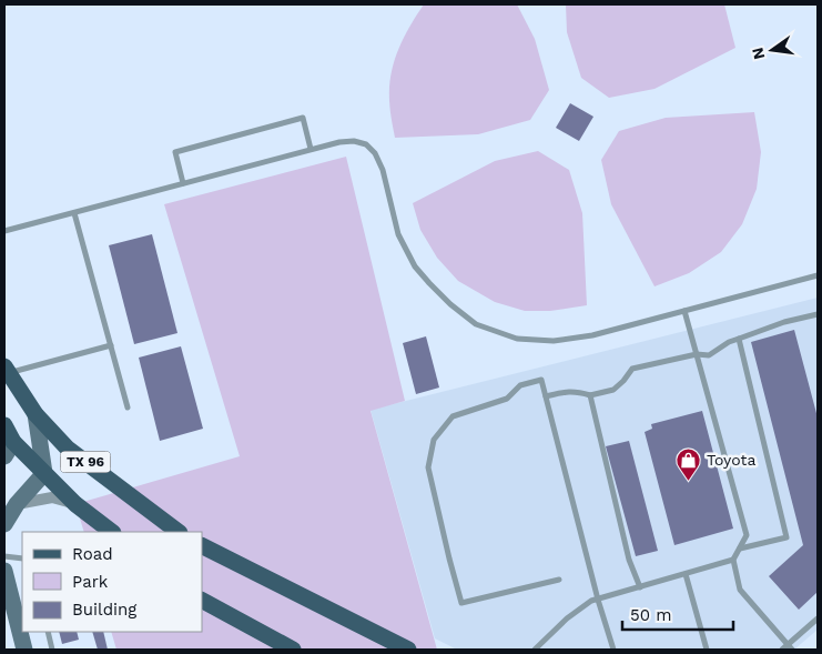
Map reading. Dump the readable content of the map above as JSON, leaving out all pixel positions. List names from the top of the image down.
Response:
{
  "streets": {
    "main road": ["TX 96"]
  },
  "places": {
    "shop": ["Toyota"]
  },
  "legend": ["Road", "Park", "Building"],
  "scale_bar": "50 m",
  "north": "left"
}
